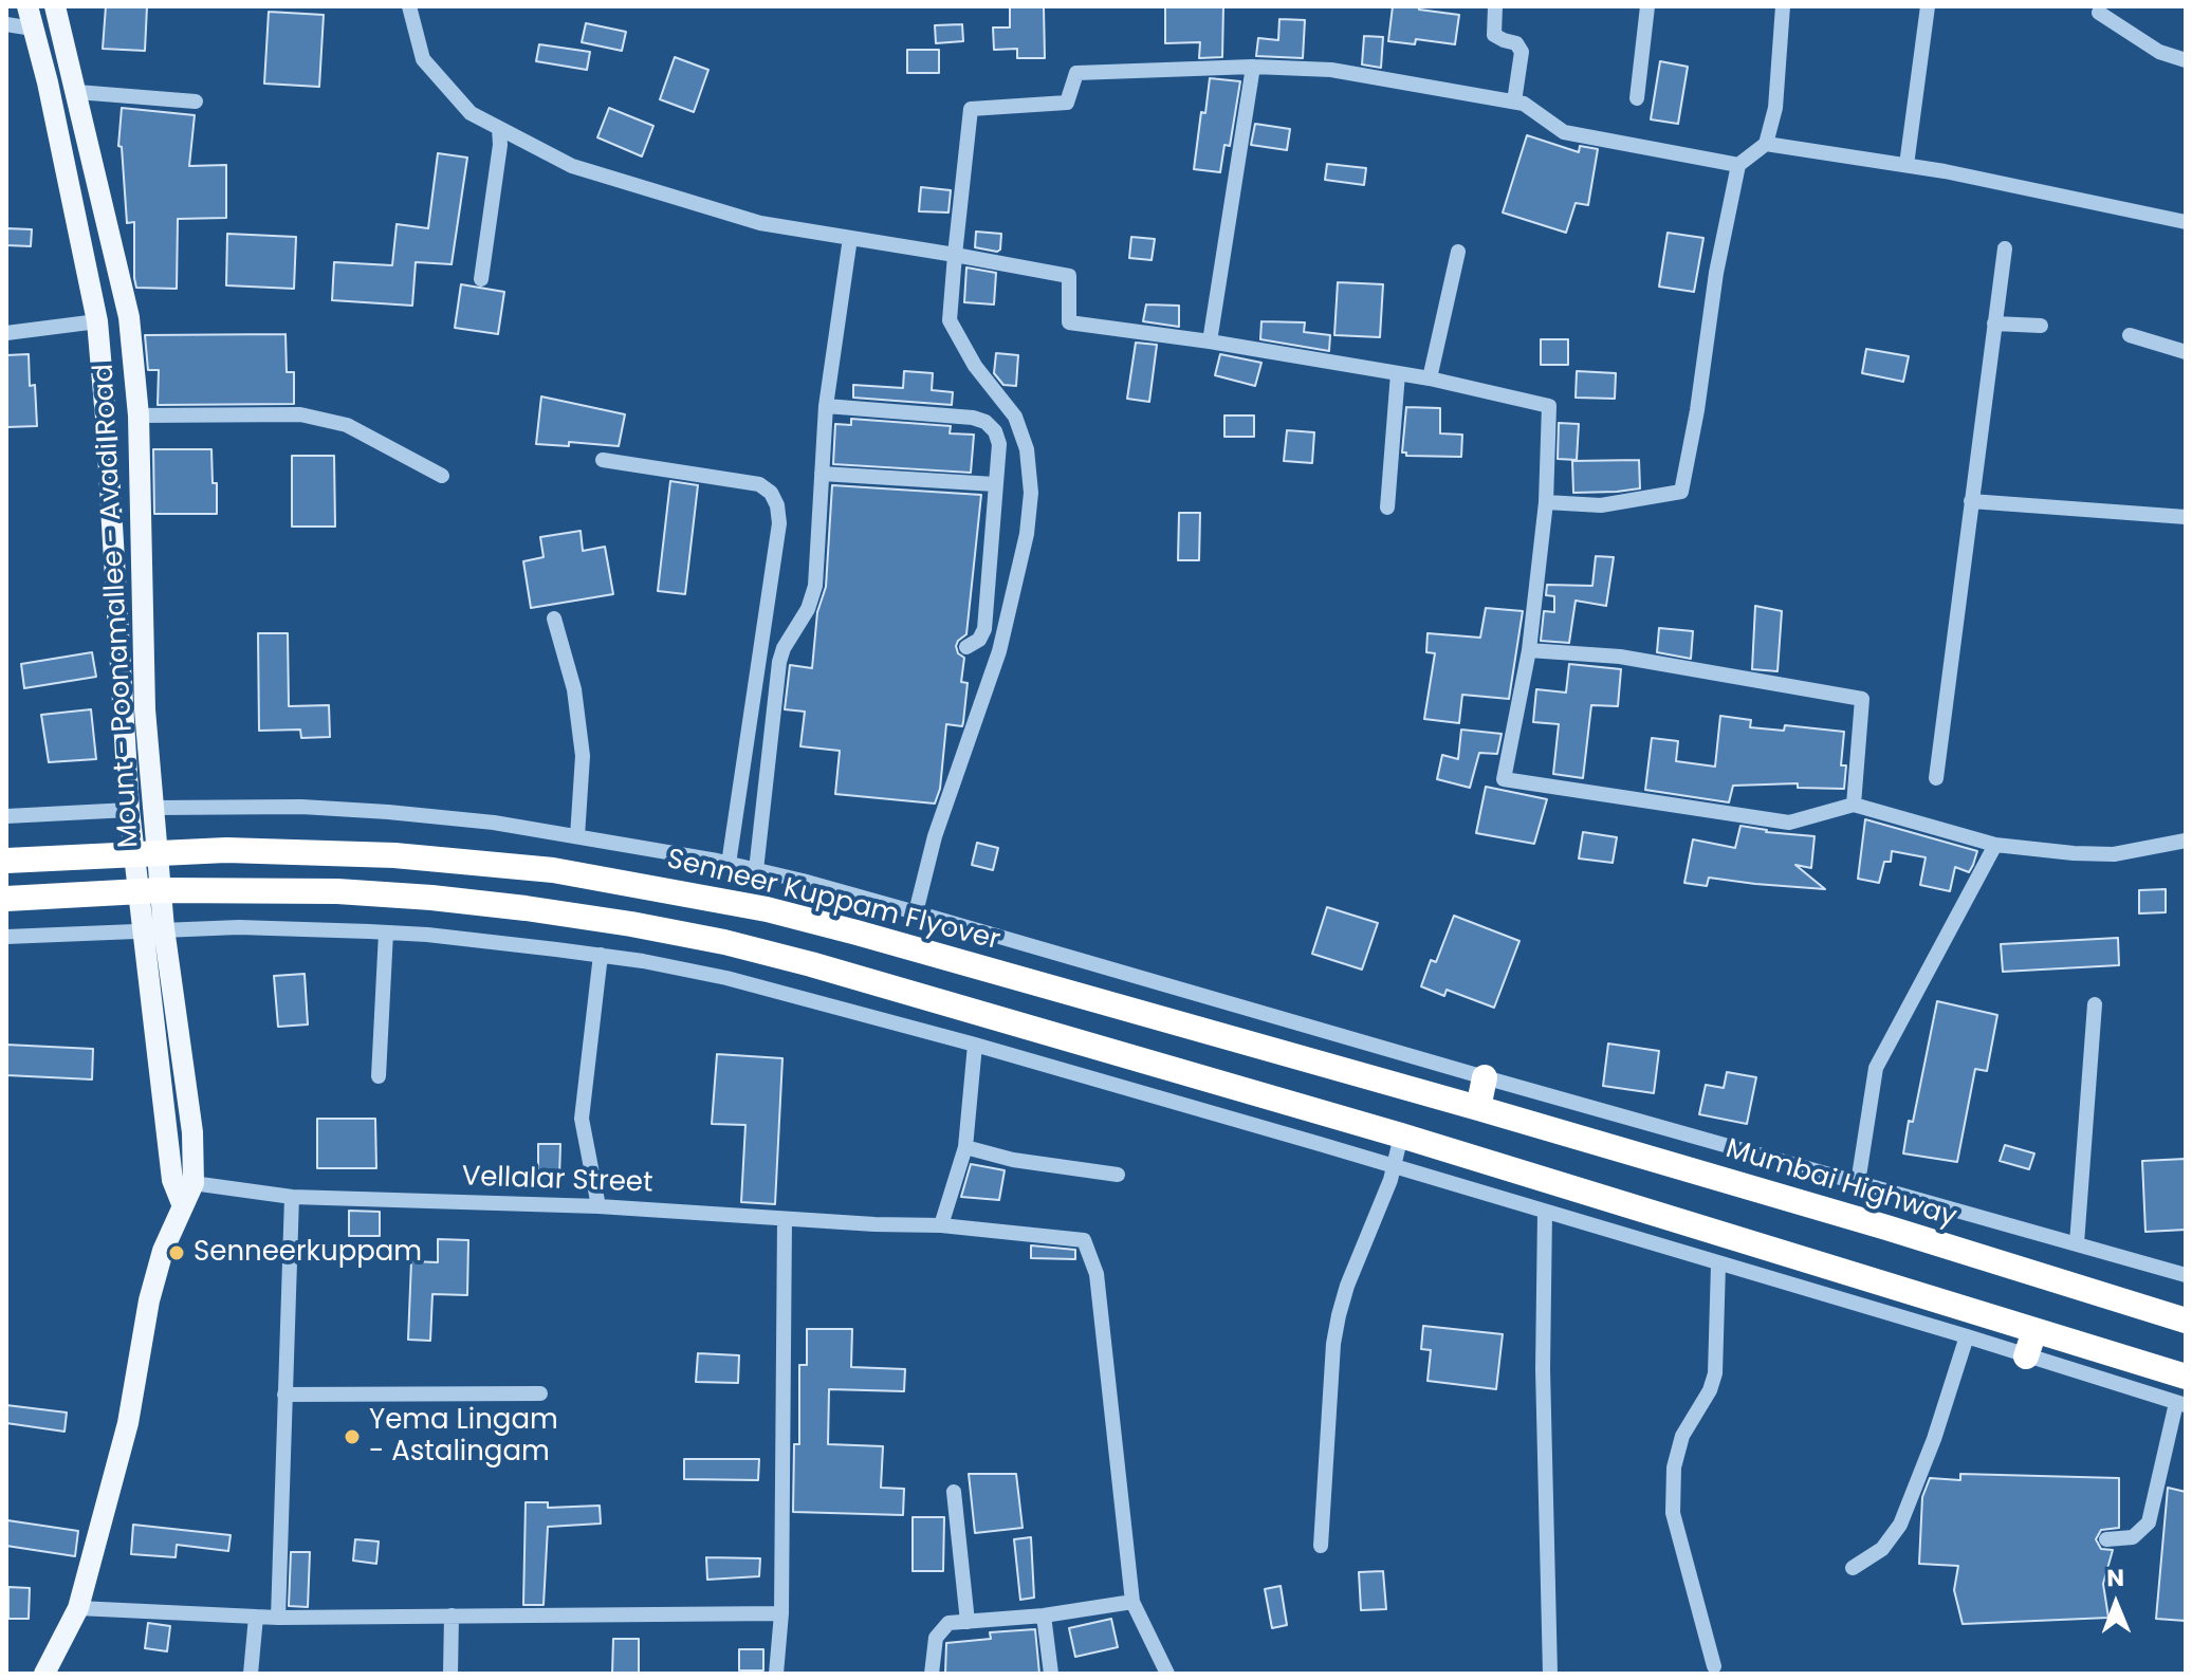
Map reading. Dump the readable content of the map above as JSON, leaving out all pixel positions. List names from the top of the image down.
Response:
{
  "streets": {
    "highway": ["Senneer Kuppam Flyover", "Mumbai Highway"],
    "main road": ["Mount - Poonamallee - Avadi Road"],
    "street": ["Vellalar Street"]
  },
  "crossings": [
    ["Mount - Poonamallee - Avadi Road", "Vellalar Street"],
    ["Senneer Kuppam Flyover", "Mumbai Highway"]
  ],
  "places": ["Senneerkuppam", "Yema Lingam - Astalingam"],
  "north": "top"
}
